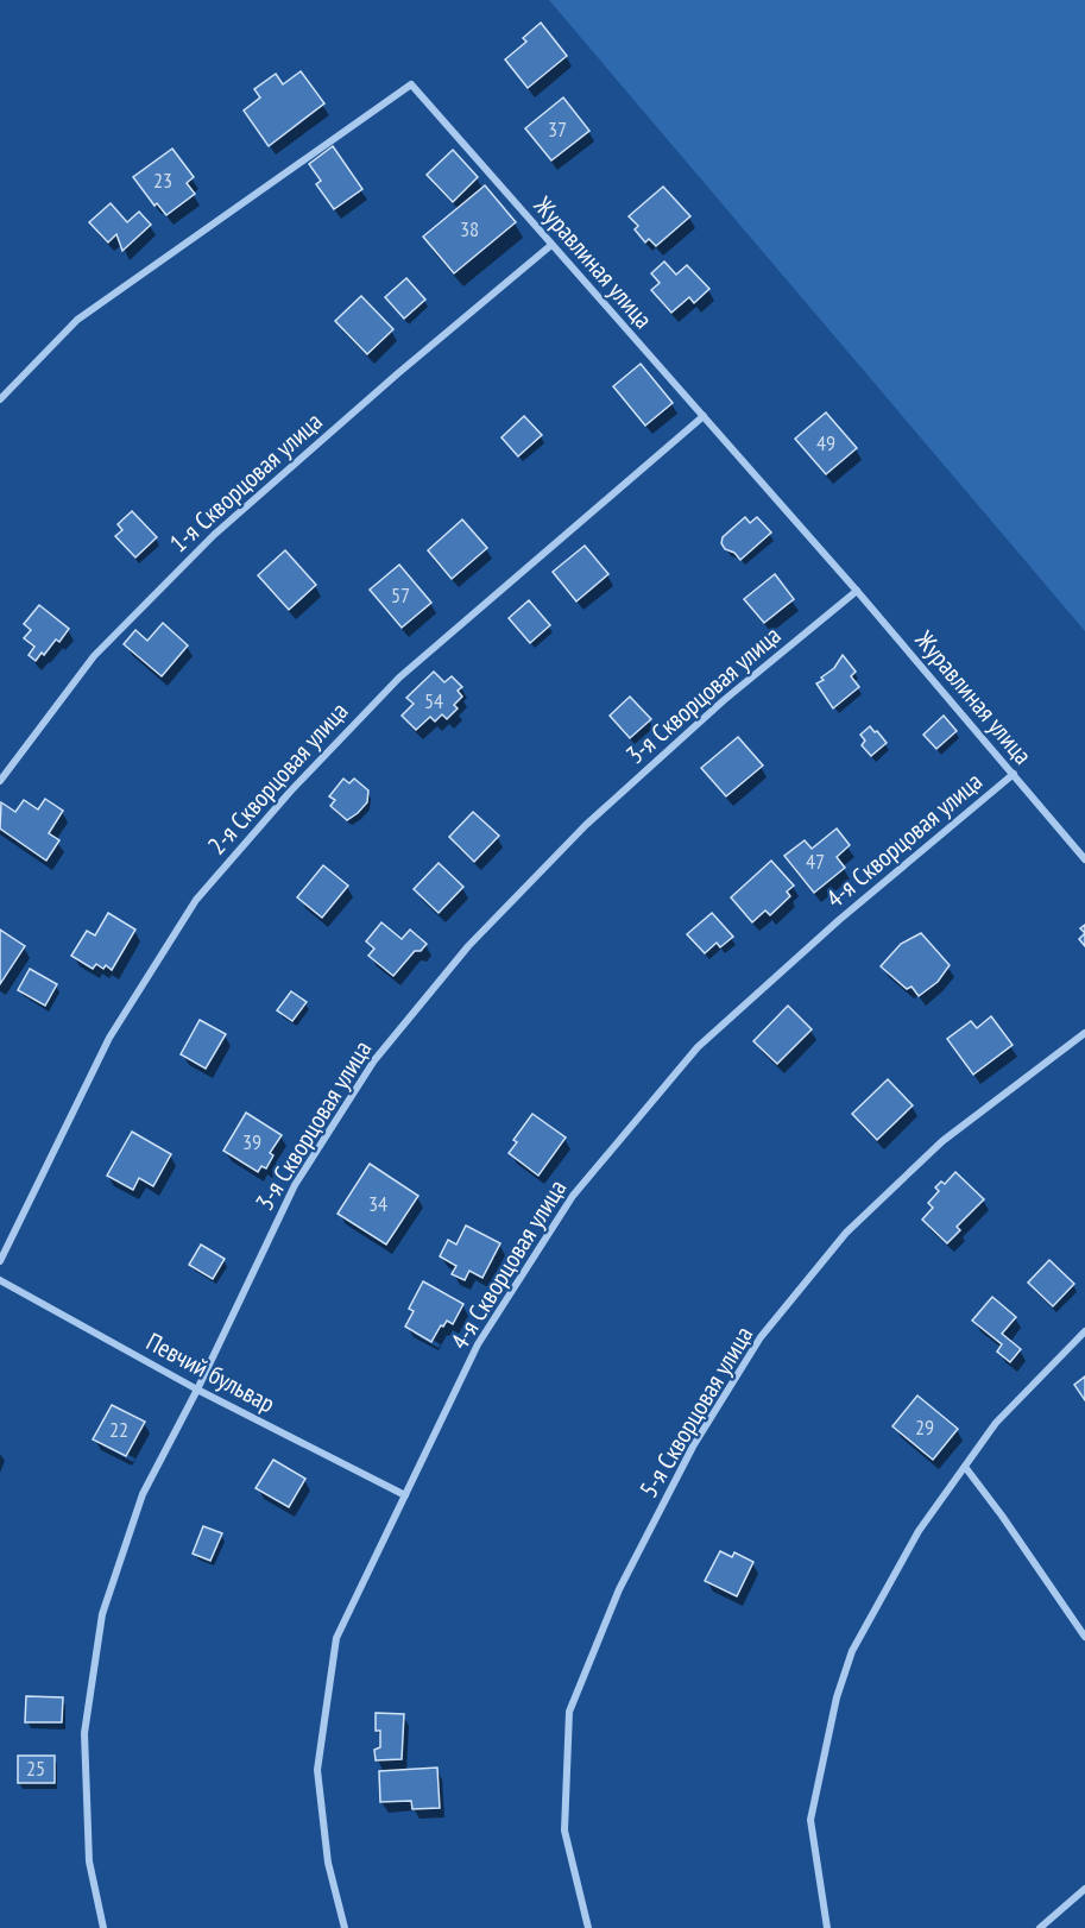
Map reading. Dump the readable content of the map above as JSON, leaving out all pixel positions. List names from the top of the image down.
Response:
{
  "streets": {
    "street": [
      "Журавлиная улица",
      "1-я Скворцовая улица",
      "3-я Скворцовая улица",
      "2-я Скворцовая улица",
      "4-я Скворцовая улица",
      "Певчий бульвар",
      "5-я Скворцовая улица"
    ]
  },
  "crossings": [
    ["Журавлиная улица", "1-я Скворцовая улица"],
    ["Журавлиная улица", "3-я Скворцовая улица"],
    ["Журавлиная улица", "2-я Скворцовая улица"],
    ["Журавлиная улица", "4-я Скворцовая улица"],
    ["3-я Скворцовая улица", "Певчий бульвар"],
    ["4-я Скворцовая улица", "Певчий бульвар"]
  ],
  "house_numbers": [
    "37",
    "23",
    "38",
    "49",
    "57",
    "54",
    "47",
    "39",
    "34",
    "29",
    "22",
    "25"
  ]
}
